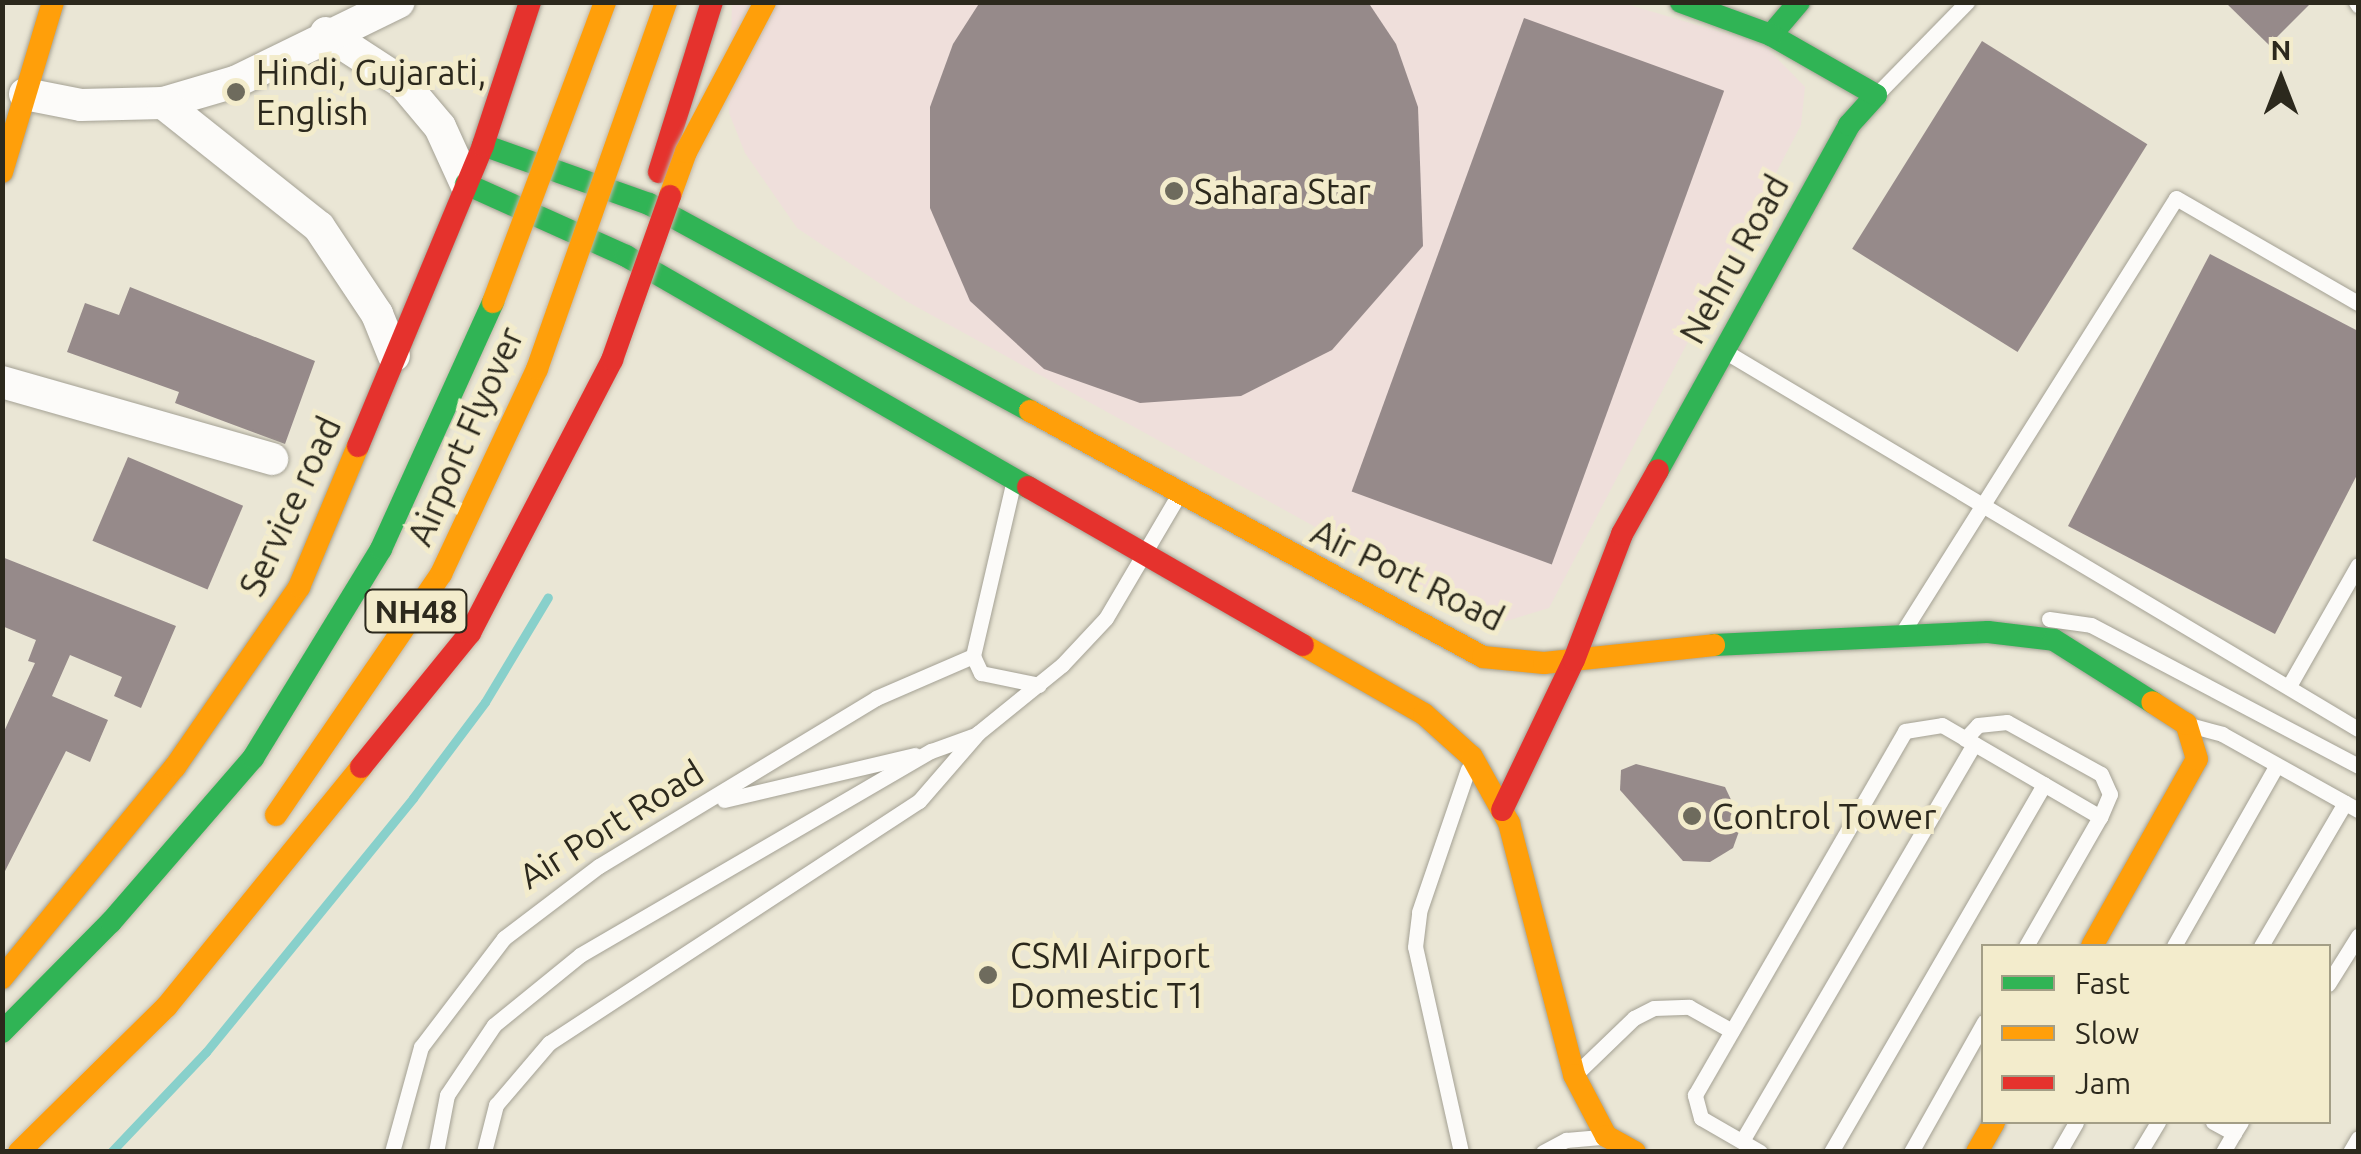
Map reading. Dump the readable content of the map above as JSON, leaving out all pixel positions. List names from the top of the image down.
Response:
{
  "streets": {
    "main road": [
      "Nehru Road",
      "Airport Flyover",
      "Service road",
      "Air Port Road",
      "NH48"
    ]
  },
  "crossings": [
    ["Nehru Road", "Air Port Road"],
    ["Service road", "Air Port Road"]
  ],
  "places": [
    "Hindi, Gujarati, English",
    "Sahara Star",
    "Control Tower",
    "CSMI Airport Domestic T1"
  ],
  "legend": ["Fast", "Slow", "Jam"],
  "north": "top"
}
